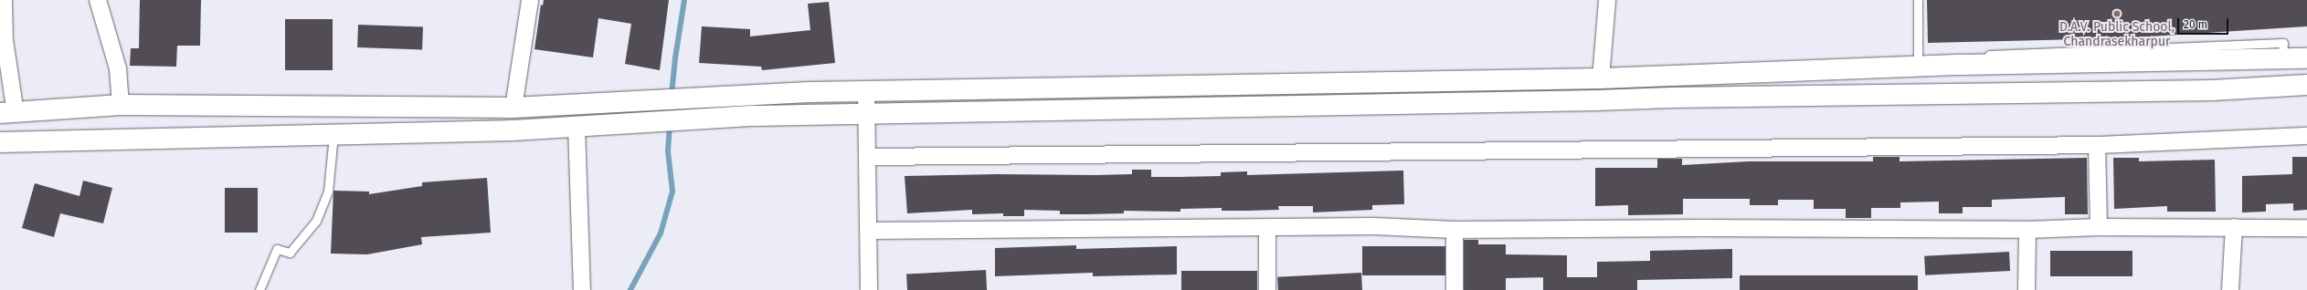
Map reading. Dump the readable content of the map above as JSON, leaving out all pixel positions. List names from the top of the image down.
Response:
{
  "places": ["D.A.V. Public School, Chandrasekharpur"],
  "scale_bar": "20 m"
}
